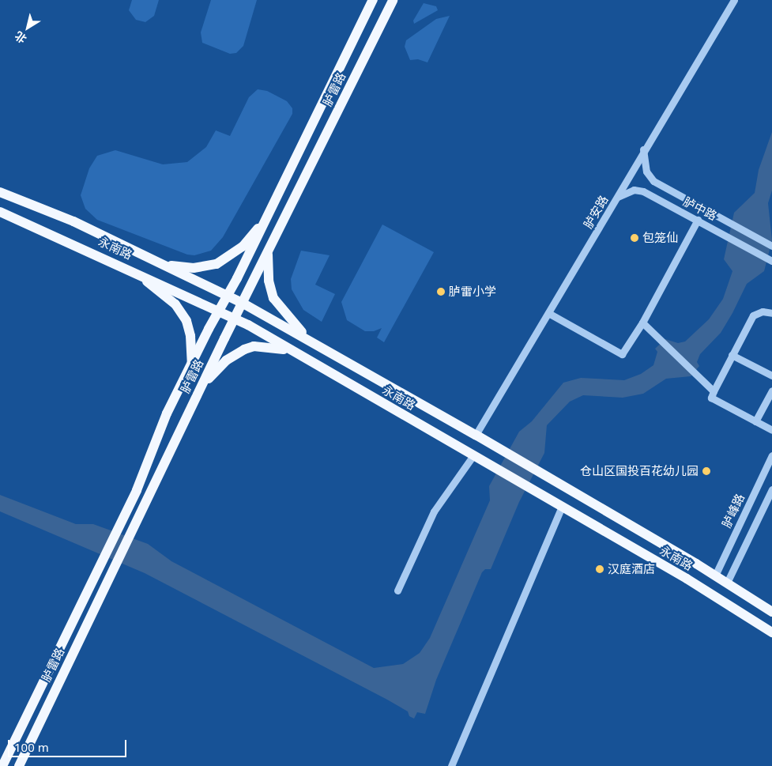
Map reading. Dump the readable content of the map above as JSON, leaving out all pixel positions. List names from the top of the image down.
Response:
{
  "streets": {
    "main road": ["胪雷路", "永南路"],
    "street": ["胪中路", "胪安路", "胪峰路"]
  },
  "crossings": [
    ["胪雷路", "永南路"],
    ["胪中路", "胪安路"]
  ],
  "places": [
    "包笼仙",
    "胪雷小学",
    "仓山区国投百花幼儿园",
    "汉庭酒店"
  ],
  "scale_bar": "100 m",
  "north": "bottom left"
}
